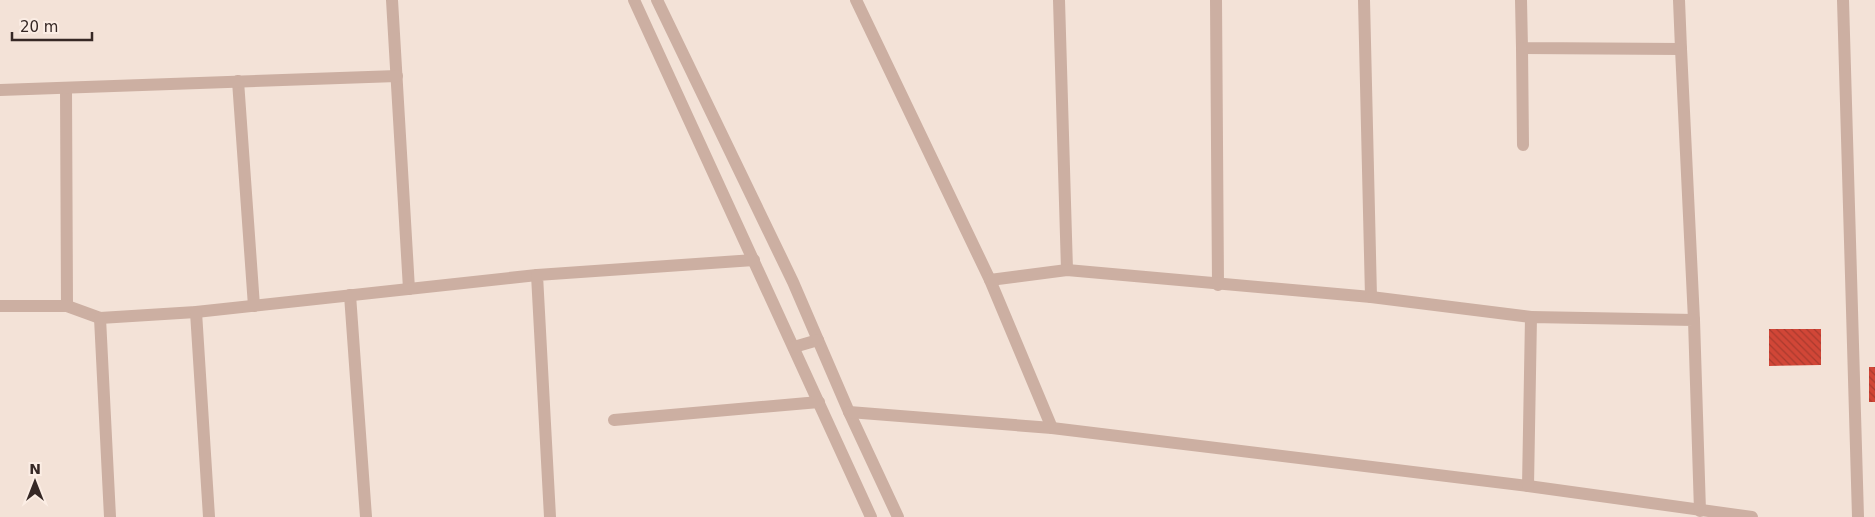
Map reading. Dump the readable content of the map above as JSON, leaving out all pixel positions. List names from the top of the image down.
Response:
{
  "scale_bar": "20 m",
  "north": "top"
}
